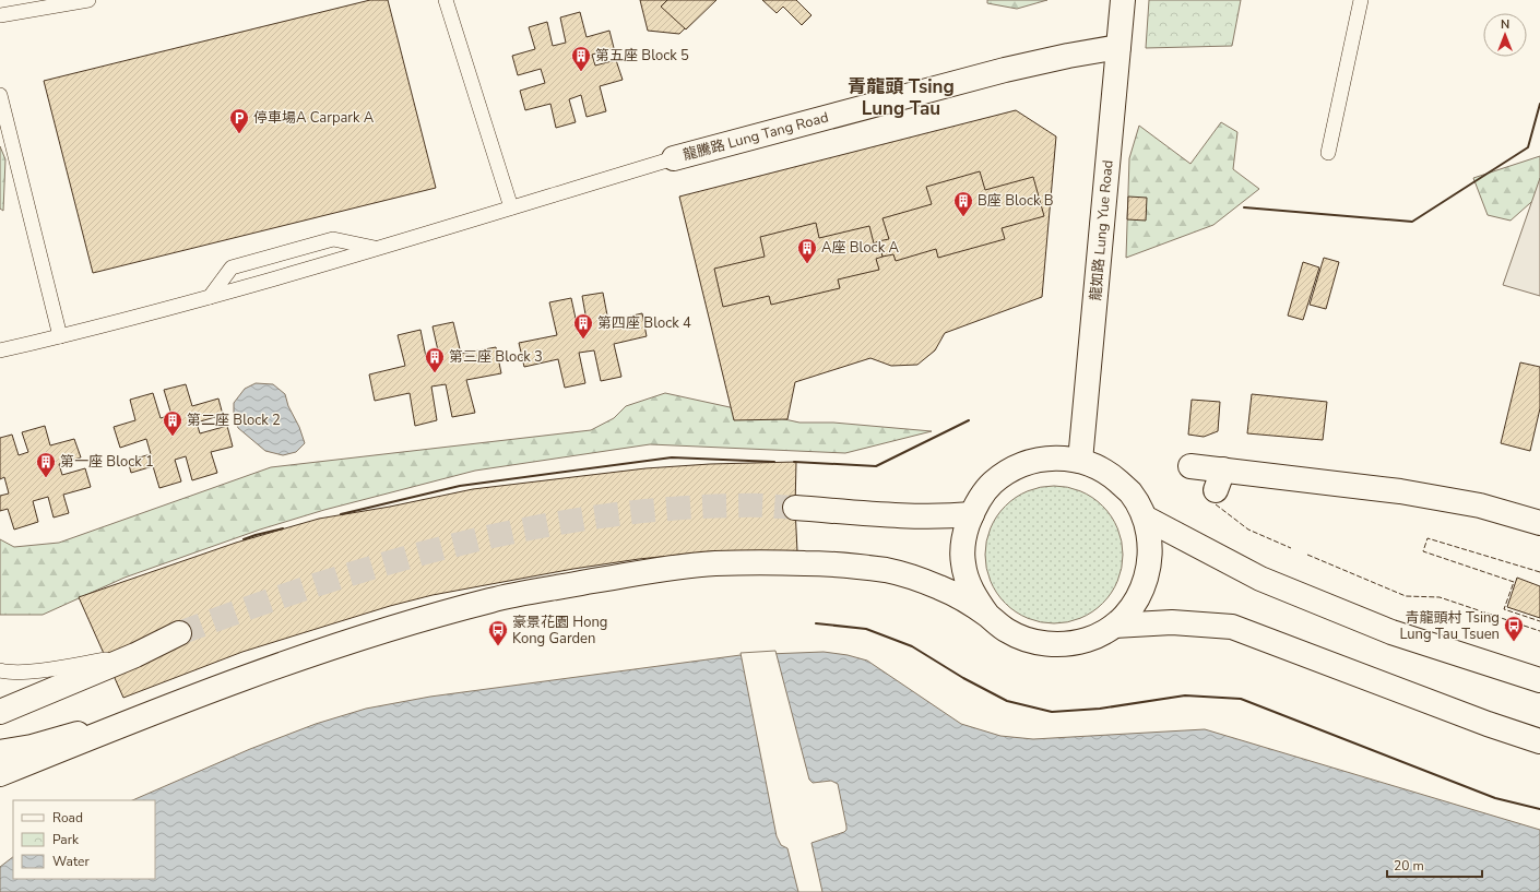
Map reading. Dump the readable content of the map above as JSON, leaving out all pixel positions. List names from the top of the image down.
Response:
{
  "streets": {
    "main road": ["龍騰路 Lung Tang Road", "龍如路 Lung Yue Road"]
  },
  "crossings": [
    ["龍騰路 Lung Tang Road", "龍如路 Lung Yue Road"]
  ],
  "districts": ["青龍頭 Tsing Lung Tau"],
  "places": {
    "building": [
      "第五座 Block 5",
      "B座 Block B",
      "A座 Block A",
      "第四座 Block 4",
      "第三座 Block 3",
      "第二座 Block 2",
      "第一座 Block 1"
    ],
    "parking": ["停車場A Carpark A"],
    "bus stop": ["青龍頭村 Tsing Lung Tau Tsuen", "豪景花園 Hong Kong Garden"]
  },
  "legend": ["Road", "Park", "Water"],
  "scale_bar": "20 m",
  "north": "top"
}
